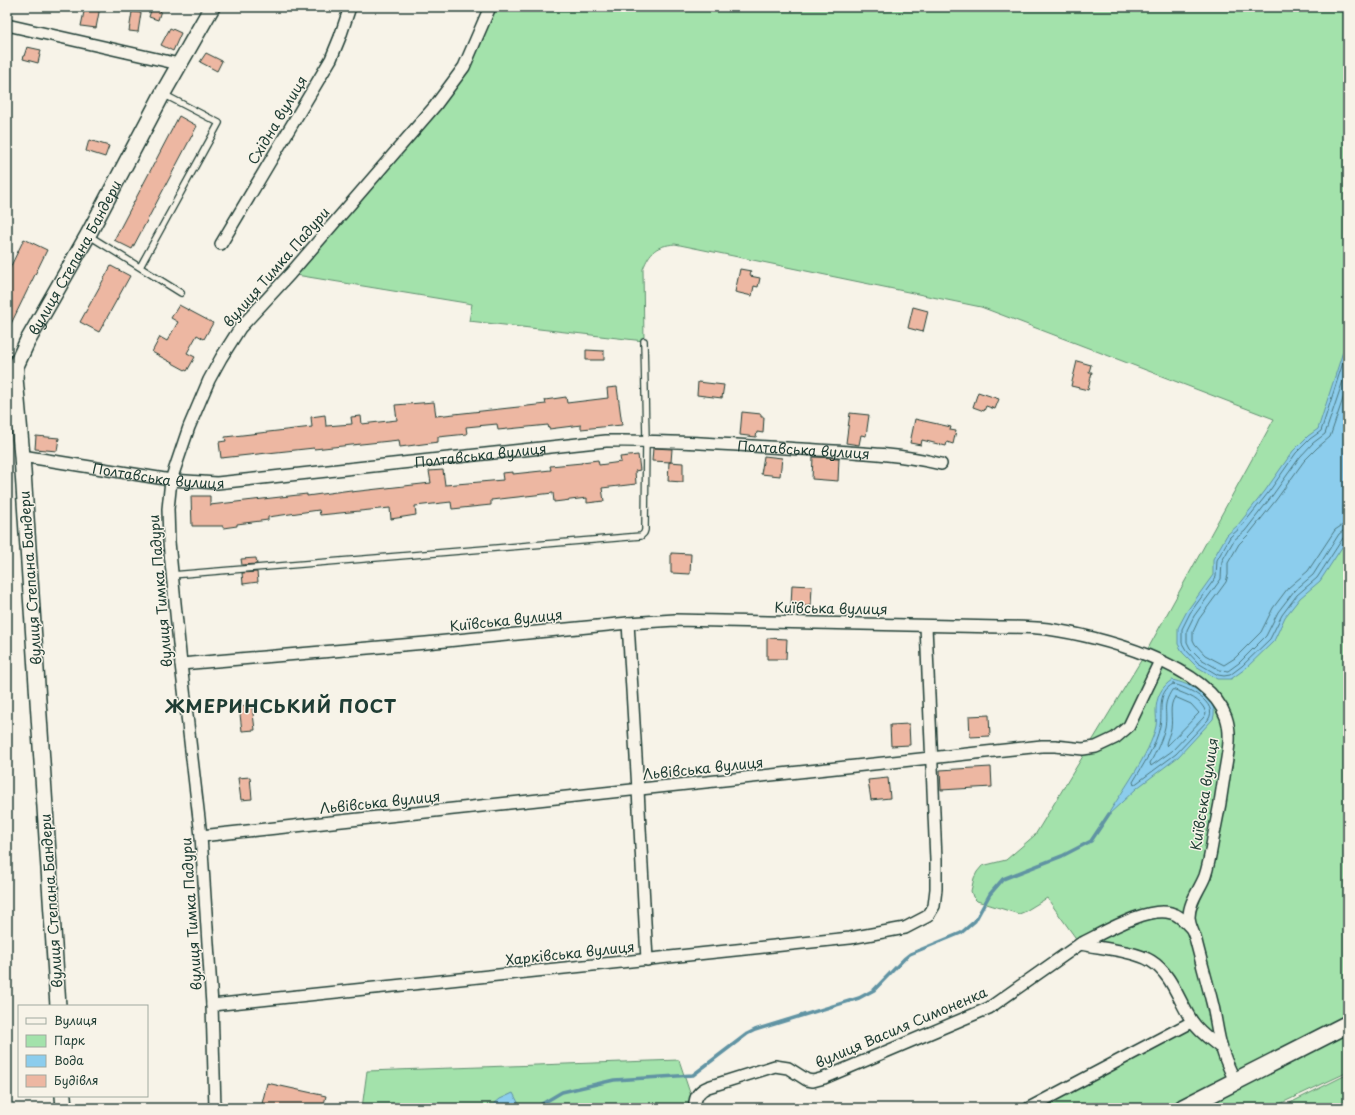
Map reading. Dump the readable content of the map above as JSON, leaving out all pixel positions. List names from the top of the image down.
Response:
{
  "streets": {
    "street": [
      "Східна вулиця",
      "вулиця Степана Бандери",
      "вулиця Тимка Падури",
      "Полтавська вулиця",
      "Київська вулиця",
      "Львівська вулиця",
      "Харківська вулиця",
      "вулиця Василя Симоненка"
    ]
  },
  "crossings": [
    ["вулиця Степана Бандери", "Полтавська вулиця"],
    ["вулиця Тимка Падури", "Полтавська вулиця"],
    ["вулиця Тимка Падури", "Київська вулиця"],
    ["вулиця Тимка Падури", "Львівська вулиця"],
    ["вулиця Тимка Падури", "Харківська вулиця"],
    ["Київська вулиця", "Львівська вулиця"],
    ["Київська вулиця", "вулиця Василя Симоненка"],
    ["Львівська вулиця", "Харківська вулиця"]
  ],
  "districts": ["ЖМЕРИНСЬКИЙ ПОСТ"],
  "legend": [
    "Вулиця",
    "Парк",
    "Вода",
    "Будівля"
  ]
}
